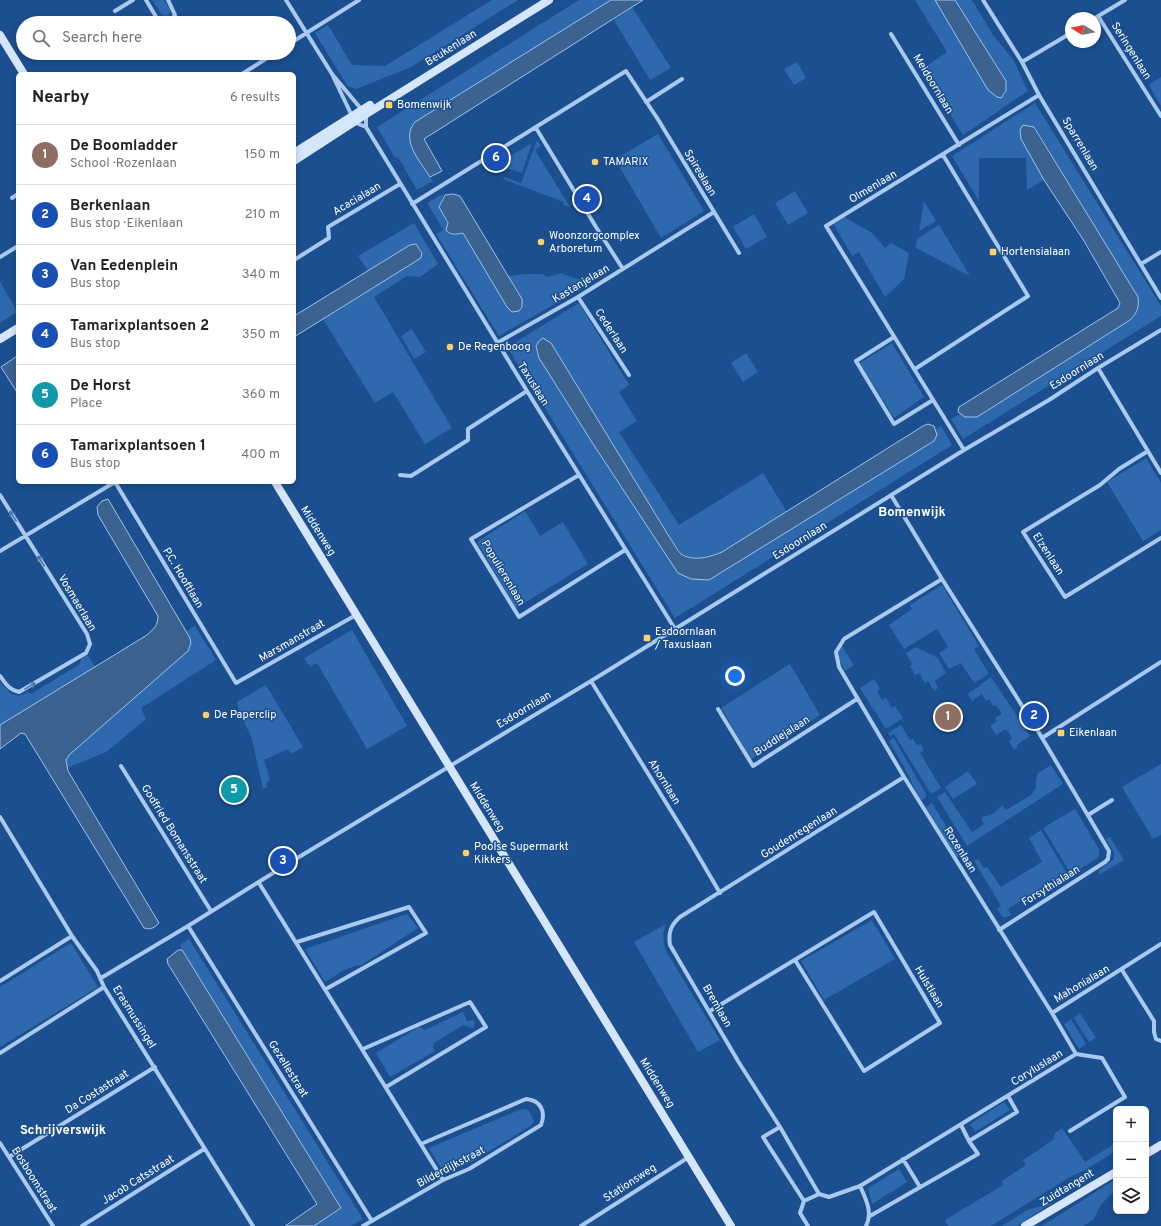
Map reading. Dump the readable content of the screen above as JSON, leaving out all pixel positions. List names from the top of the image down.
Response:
{
  "streets": {
    "street": [
      "Beukenlaan",
      "Seringenlaan",
      "Meidoornlaan",
      "Sparrenlaan",
      "Spirealaan",
      "Olmenlaan",
      "Acacialaan",
      "Kastanjelaan",
      "Cederlaan",
      "Esdoornlaan",
      "Taxuslaan",
      "Middenweg",
      "Elzenlaan",
      "Populierenlaan",
      "P.C. Hooftlaan",
      "Vosmaerlaan",
      "Marsmanstraat",
      "Buddlejalaan",
      "Ahornlaan",
      "Goudenregenlaan",
      "Godfried Bomansstraat",
      "Rozenlaan",
      "Forsythialaan",
      "Mahonialaan",
      "Hulstlaan",
      "Bremlaan",
      "Erasmussingel",
      "Coryluslaan",
      "Gezellestraat",
      "Da Costastraat",
      "Bilderdijkstraat",
      "Bosboomstraat",
      "Jacob Catsstraat",
      "Stationsweg",
      "Zuidtangent"
    ]
  },
  "crossings": [
    ["Beukenlaan", "Taxuslaan"],
    ["Meidoornlaan", "Olmenlaan"],
    ["Sparrenlaan", "Olmenlaan"],
    ["Spirealaan", "Kastanjelaan"],
    ["Olmenlaan", "Esdoornlaan"],
    ["Acacialaan", "Taxuslaan"],
    ["Kastanjelaan", "Cederlaan"],
    ["Kastanjelaan", "Taxuslaan"],
    ["Esdoornlaan", "Taxuslaan"],
    ["Esdoornlaan", "Middenweg"],
    ["Esdoornlaan", "Ahornlaan"],
    ["Esdoornlaan", "Godfried Bomansstraat"],
    ["Esdoornlaan", "Erasmussingel"],
    ["Esdoornlaan", "Gezellestraat"],
    ["Taxuslaan", "Populierenlaan"],
    ["Middenweg", "Marsmanstraat"],
    ["Middenweg", "Stationsweg"],
    ["P.C. Hooftlaan", "Marsmanstraat"],
    ["Buddlejalaan", "Rozenlaan"],
    ["Ahornlaan", "Goudenregenlaan"],
    ["Goudenregenlaan", "Rozenlaan"],
    ["Goudenregenlaan", "Bremlaan"],
    ["Rozenlaan", "Forsythialaan"],
    ["Rozenlaan", "Mahonialaan"],
    ["Rozenlaan", "Coryluslaan"],
    ["Hulstlaan", "Bremlaan"],
    ["Erasmussingel", "Da Costastraat"],
    ["Erasmussingel", "Jacob Catsstraat"],
    ["Gezellestraat", "Bilderdijkstraat"],
    ["Da Costastraat", "Bosboomstraat"]
  ],
  "districts": ["Bomenwijk", "Schrijverswijk"],
  "places": {
    "transit": [
      "Bomenwijk",
      "Hortensialaan",
      "Esdoornlaan / Taxuslaan",
      "Eikenlaan"
    ],
    "other": [
      "TAMARIX",
      "Woonzorgcomplex Arboretum",
      "De Regenboog",
      "De Paperclip",
      "Poolse Supermarkt Kikkers"
    ]
  },
  "north": "left",
  "page": {
    "search": "Search here",
    "heading": ["Nearby", "6 results"],
    "list": [
      {
        "mark": "1",
        "name": "De Boomladder",
        "note": "School · Rozenlaan",
        "value": "150 m"
      },
      {
        "mark": "2",
        "name": "Berkenlaan",
        "note": "Bus stop · Eikenlaan",
        "value": "210 m"
      },
      {
        "mark": "3",
        "name": "Van Eedenplein",
        "note": "Bus stop",
        "value": "340 m"
      },
      {
        "mark": "4",
        "name": "Tamarixplantsoen 2",
        "note": "Bus stop",
        "value": "350 m"
      },
      {
        "mark": "5",
        "name": "De Horst",
        "note": "Place",
        "value": "360 m"
      },
      {
        "mark": "6",
        "name": "Tamarixplantsoen 1",
        "note": "Bus stop",
        "value": "400 m"
      }
    ],
    "pins": [
      "6",
      "4",
      "2",
      "1",
      "5",
      "3"
    ],
    "map_buttons": ["+", "−"]
  }
}
